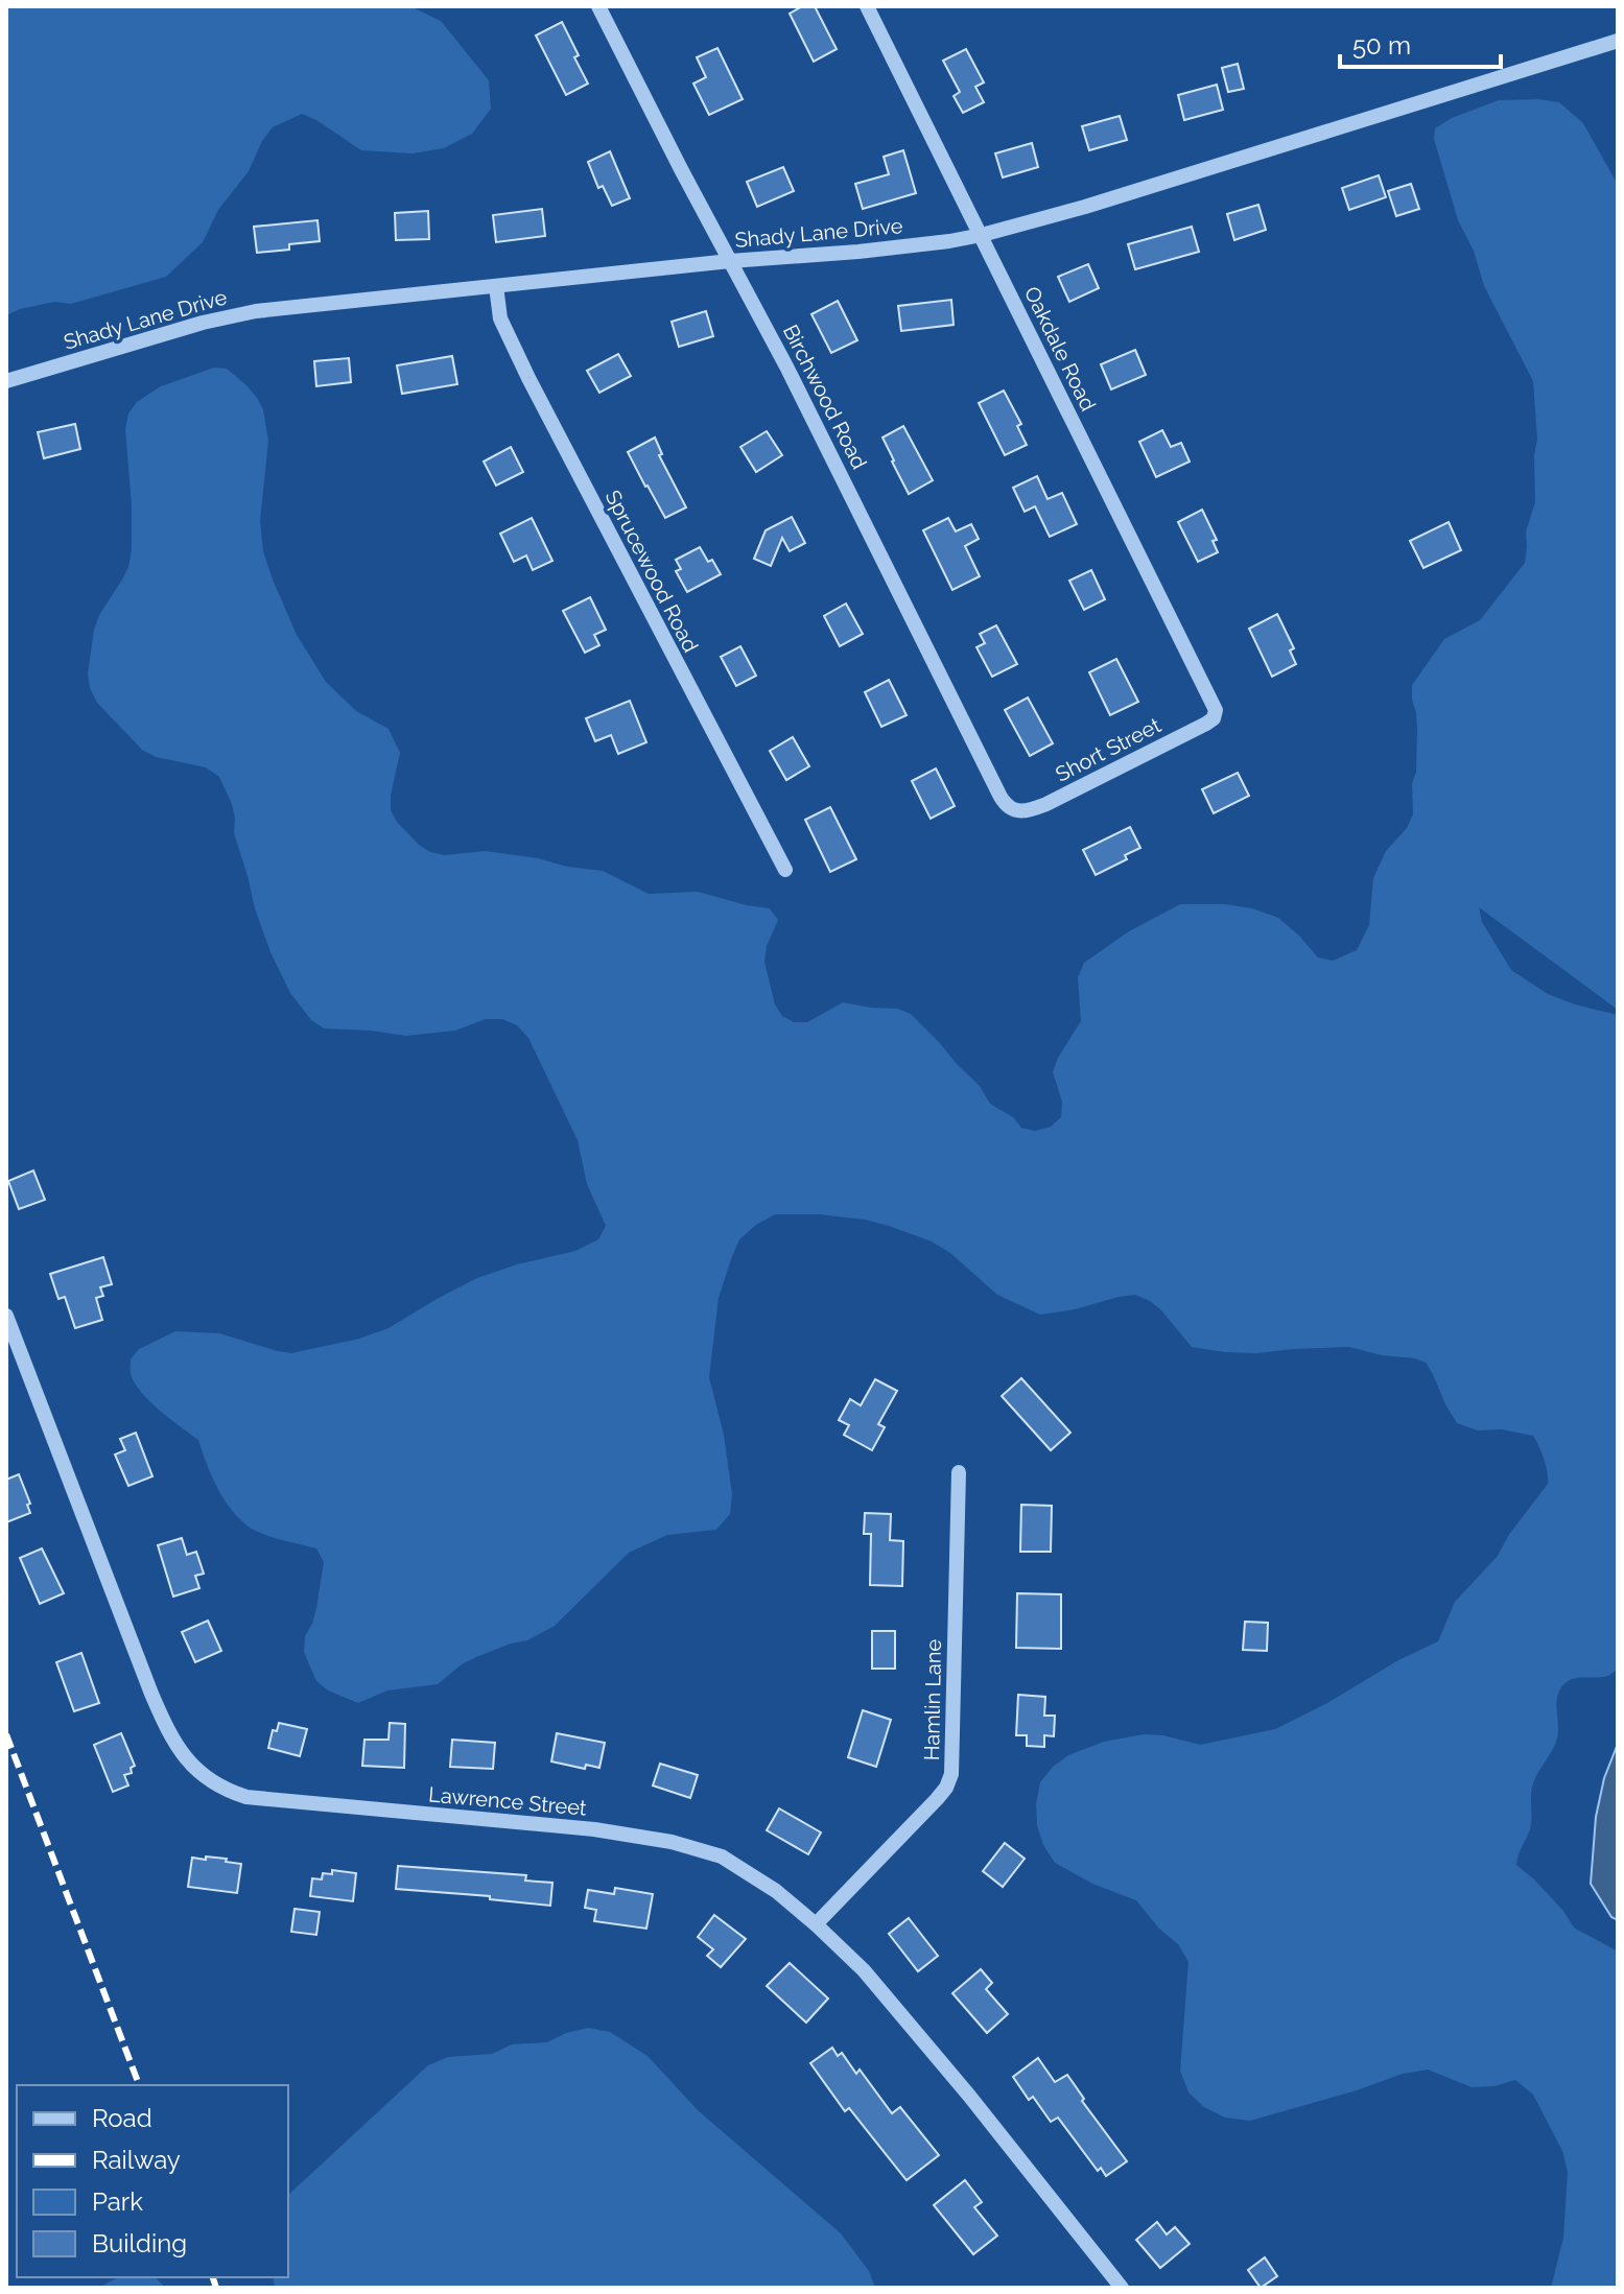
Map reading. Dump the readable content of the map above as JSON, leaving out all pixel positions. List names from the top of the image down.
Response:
{
  "streets": {
    "street": [
      "Shady Lane Drive",
      "Oakdale Road",
      "Birchwood Road",
      "Sprucewood Road",
      "Short Street",
      "Hamlin Lane",
      "Lawrence Street"
    ]
  },
  "crossings": [
    ["Shady Lane Drive", "Oakdale Road"],
    ["Shady Lane Drive", "Birchwood Road"],
    ["Shady Lane Drive", "Sprucewood Road"],
    ["Oakdale Road", "Short Street"],
    ["Birchwood Road", "Short Street"],
    ["Hamlin Lane", "Lawrence Street"]
  ],
  "legend": [
    "Road",
    "Railway",
    "Park",
    "Building"
  ],
  "scale_bar": "50 m"
}
